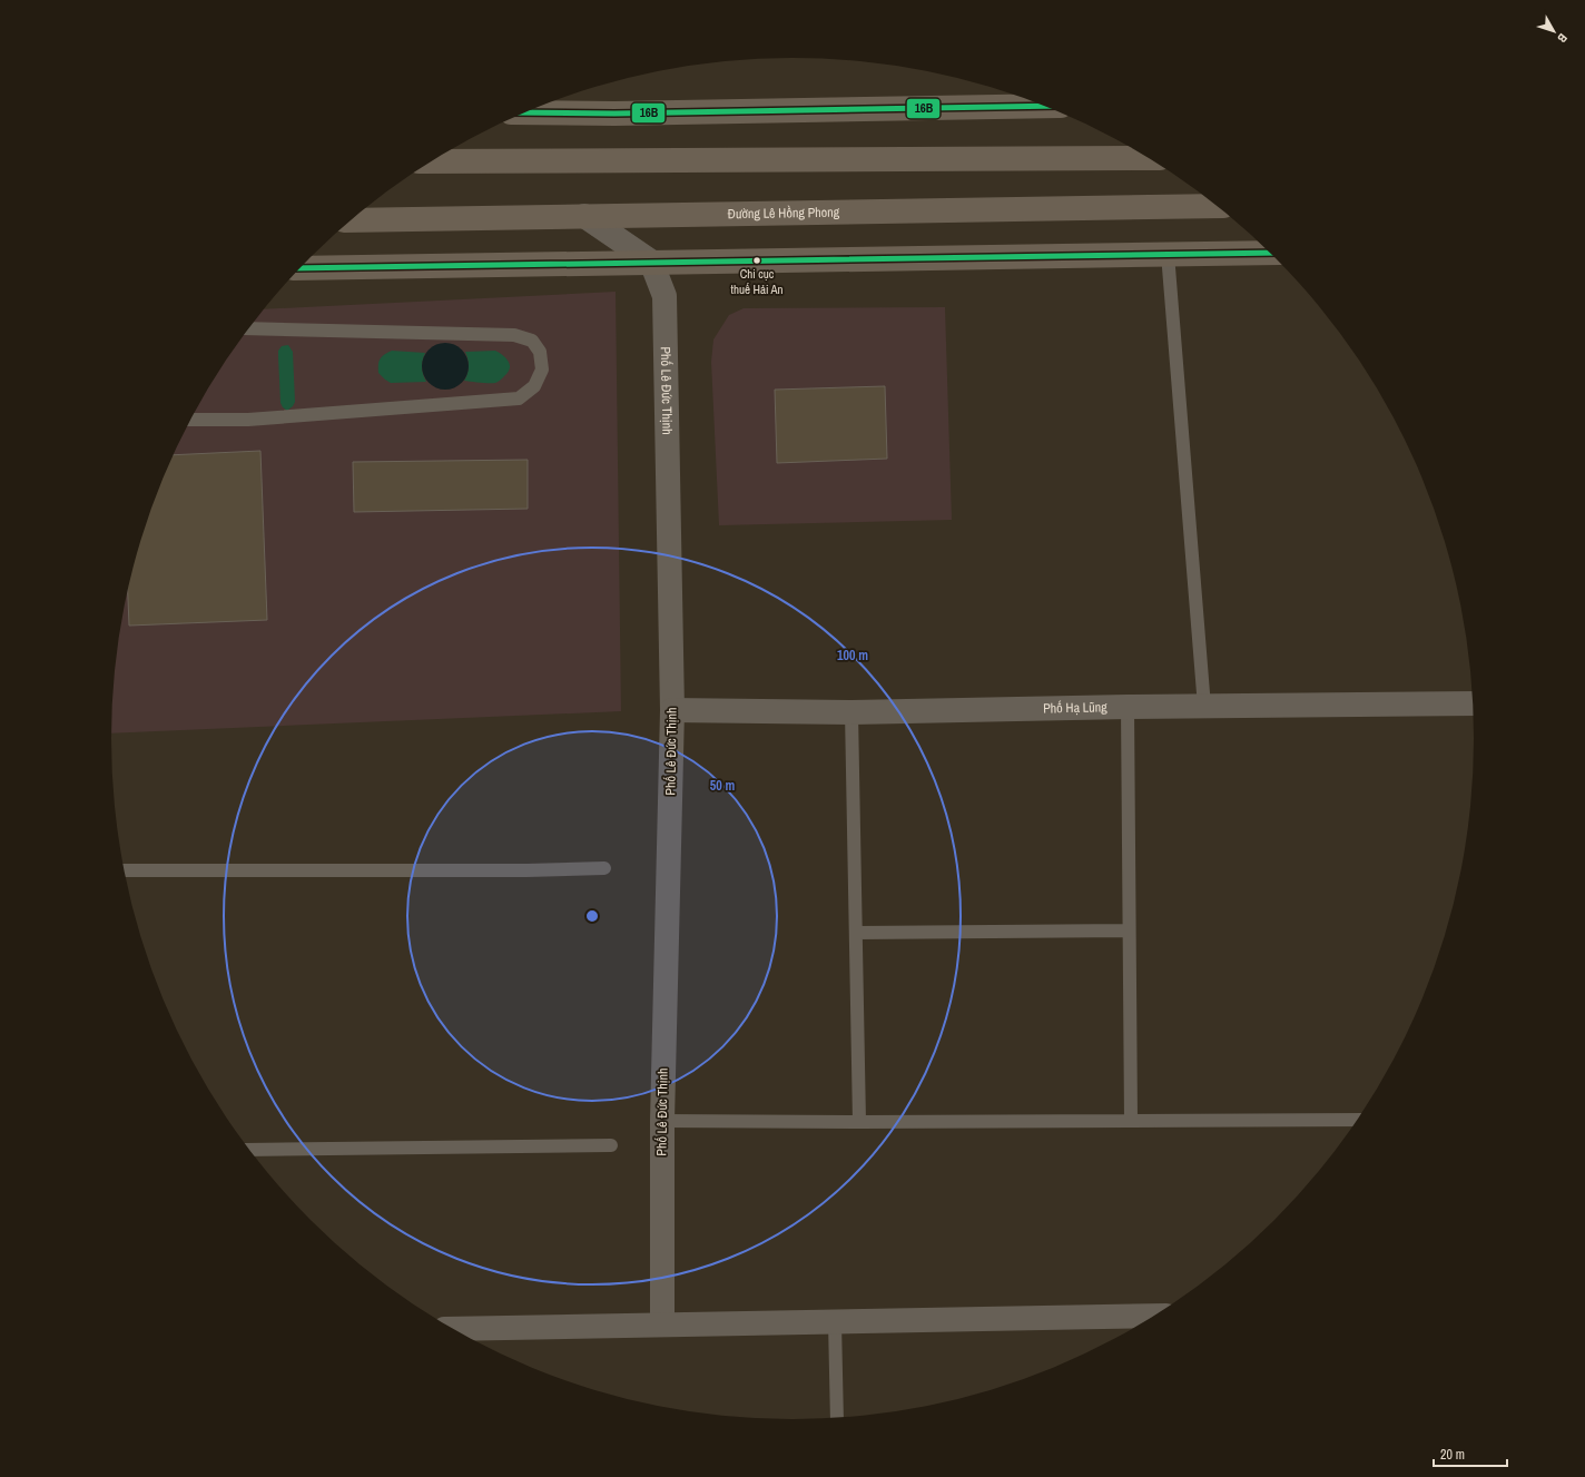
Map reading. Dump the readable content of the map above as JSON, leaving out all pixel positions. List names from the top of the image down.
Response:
{
  "streets": {
    "main road": ["Đường Lê Hồng Phong"],
    "street": ["Phố Lê Đức Thịnh", "Phố Hạ Lũng"]
  },
  "crossings": [
    ["Phố Lê Đức Thịnh", "Phố Hạ Lũng"]
  ],
  "places": ["Chi cục thuế Hải An"],
  "lines": ["transit line 16B"],
  "scale_bar": "20 m",
  "north": "bottom right",
  "rings": ["100 m", "50 m"]
}
